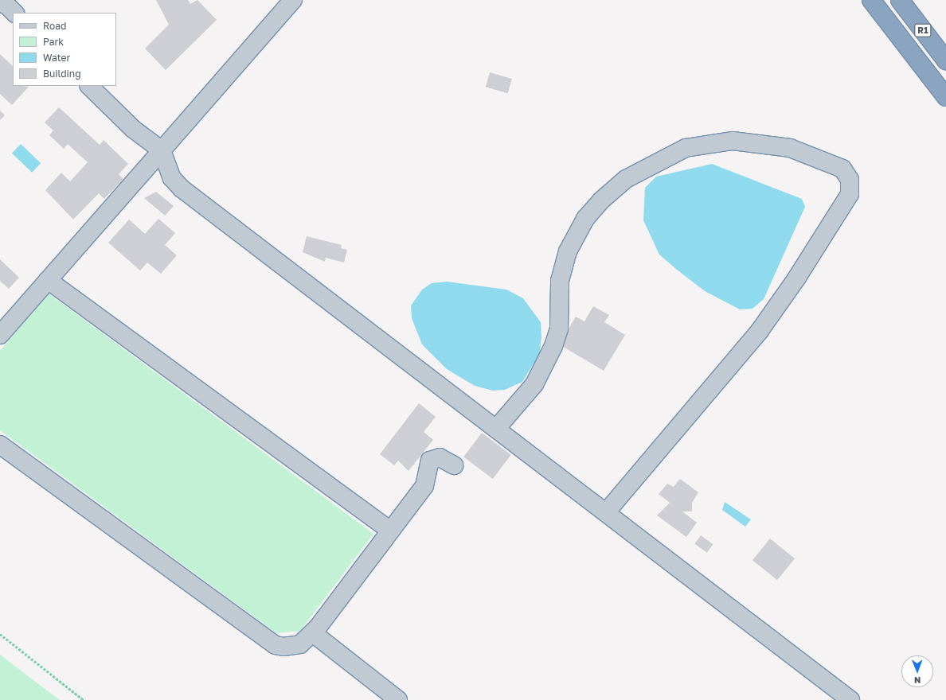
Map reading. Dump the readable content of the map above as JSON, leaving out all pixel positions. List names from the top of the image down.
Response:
{
  "streets": {
    "highway": ["R1"]
  },
  "legend": [
    "Road",
    "Park",
    "Water",
    "Building"
  ],
  "north": "bottom"
}
